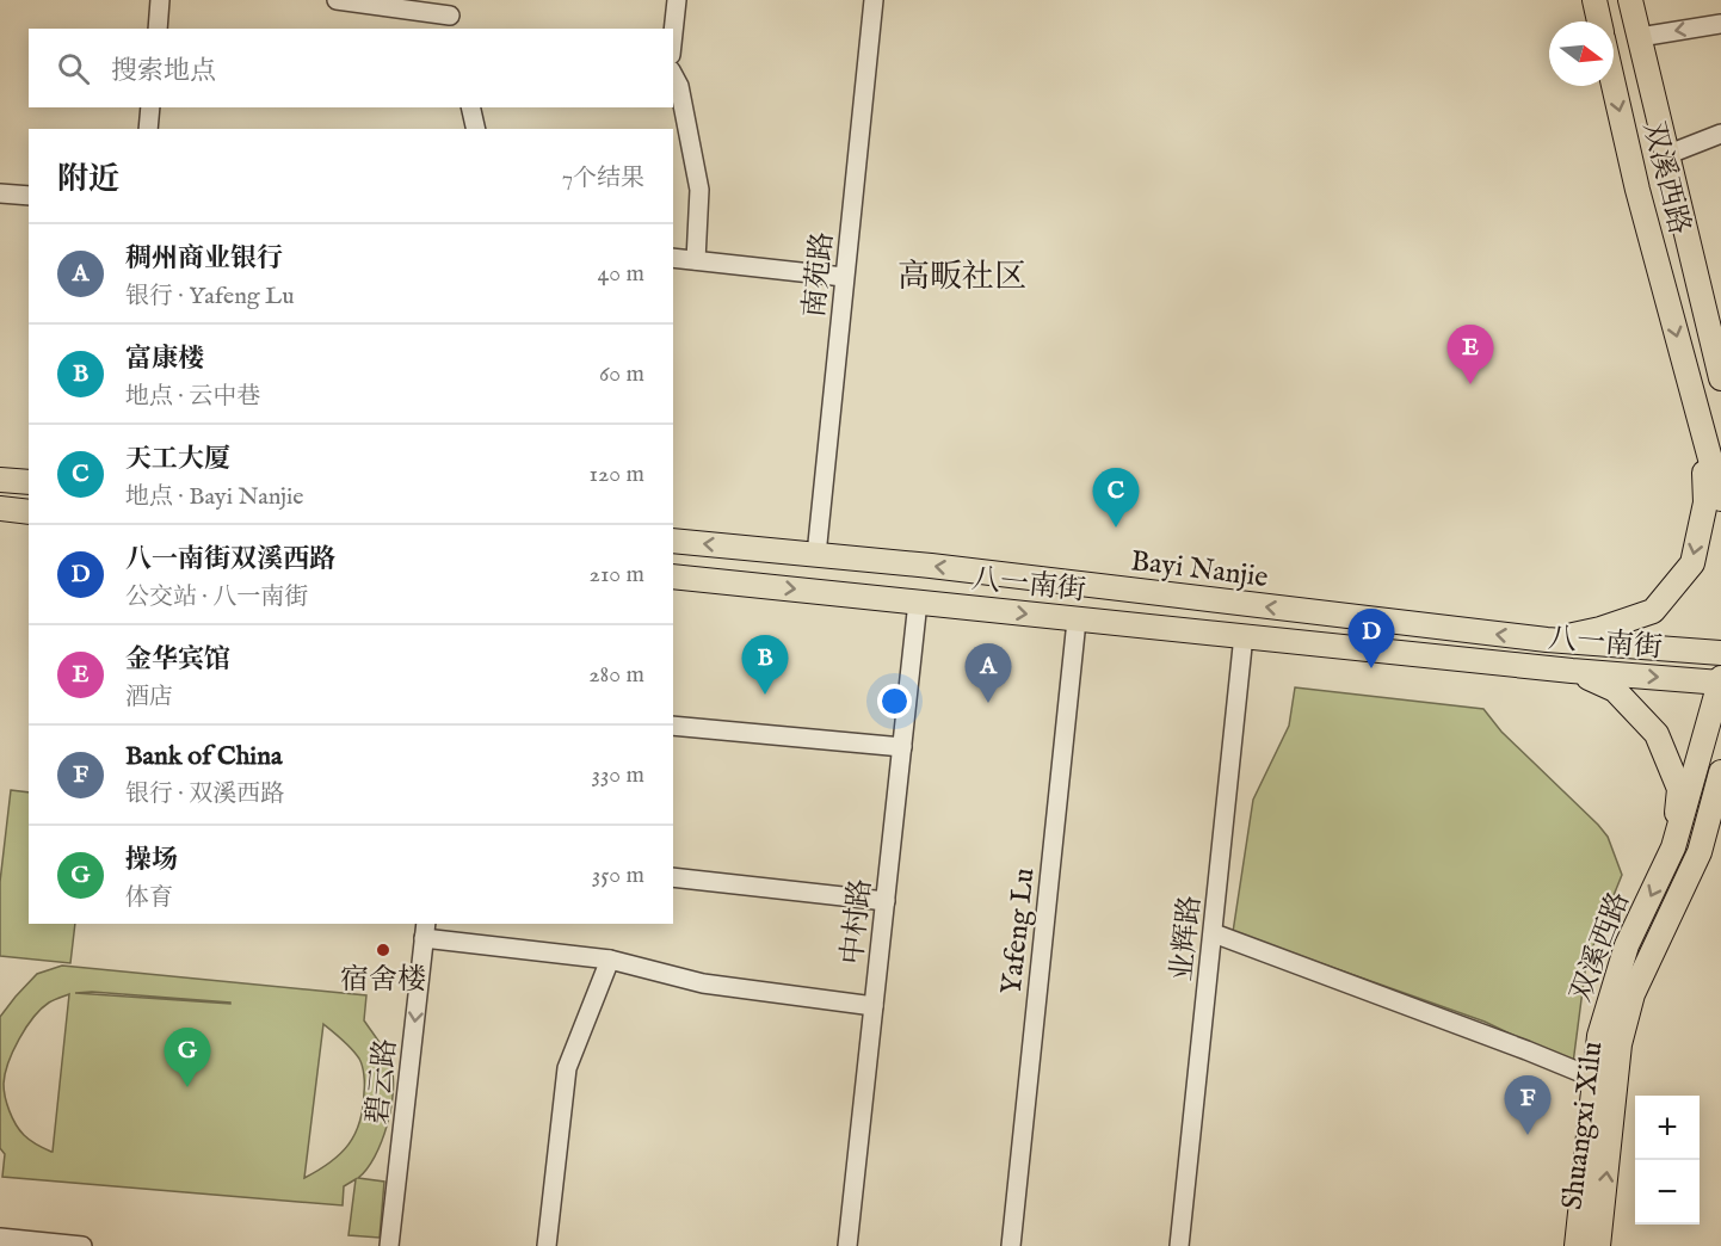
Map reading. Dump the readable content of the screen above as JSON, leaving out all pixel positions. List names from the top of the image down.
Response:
{
  "streets": {
    "main road": [
      "双溪西路",
      "Bayi Nanjie",
      "八一南街",
      "Shuangxi Xilu"
    ],
    "street": [
      "南苑路",
      "中村路",
      "Yafeng Lu",
      "业辉路",
      "碧云路"
    ]
  },
  "crossings": [
    ["双溪西路", "八一南街"],
    ["南苑路", "Bayi Nanjie"],
    ["八一南街", "中村路"],
    ["八一南街", "Yafeng Lu"],
    ["八一南街", "业辉路"]
  ],
  "one_way": ["Bayi Nanjie", "八一南街", "Shuangxi Xilu"],
  "districts": ["高畈社区"],
  "places": ["宿舍楼"],
  "north": "right",
  "page": {
    "search": "搜索地点",
    "heading": ["附近", "7个结果"],
    "list": [
      {
        "mark": "A",
        "name": "稠州商业银行",
        "note": "银行 · Yafeng Lu",
        "value": "40 m"
      },
      {
        "mark": "B",
        "name": "富康楼",
        "note": "地点 · 云中巷",
        "value": "60 m"
      },
      {
        "mark": "C",
        "name": "天工大厦",
        "note": "地点 · Bayi Nanjie",
        "value": "120 m"
      },
      {
        "mark": "D",
        "name": "八一南街双溪西路",
        "note": "公交站 · 八一南街",
        "value": "210 m"
      },
      {
        "mark": "E",
        "name": "金华宾馆",
        "note": "酒店",
        "value": "280 m"
      },
      {
        "mark": "F",
        "name": "Bank of China",
        "note": "银行 · 双溪西路",
        "value": "330 m"
      },
      {
        "mark": "G",
        "name": "操场",
        "note": "体育",
        "value": "350 m"
      }
    ],
    "pins": [
      "E",
      "C",
      "D",
      "B",
      "A",
      "G",
      "F"
    ],
    "map_buttons": ["+", "−"]
  }
}
